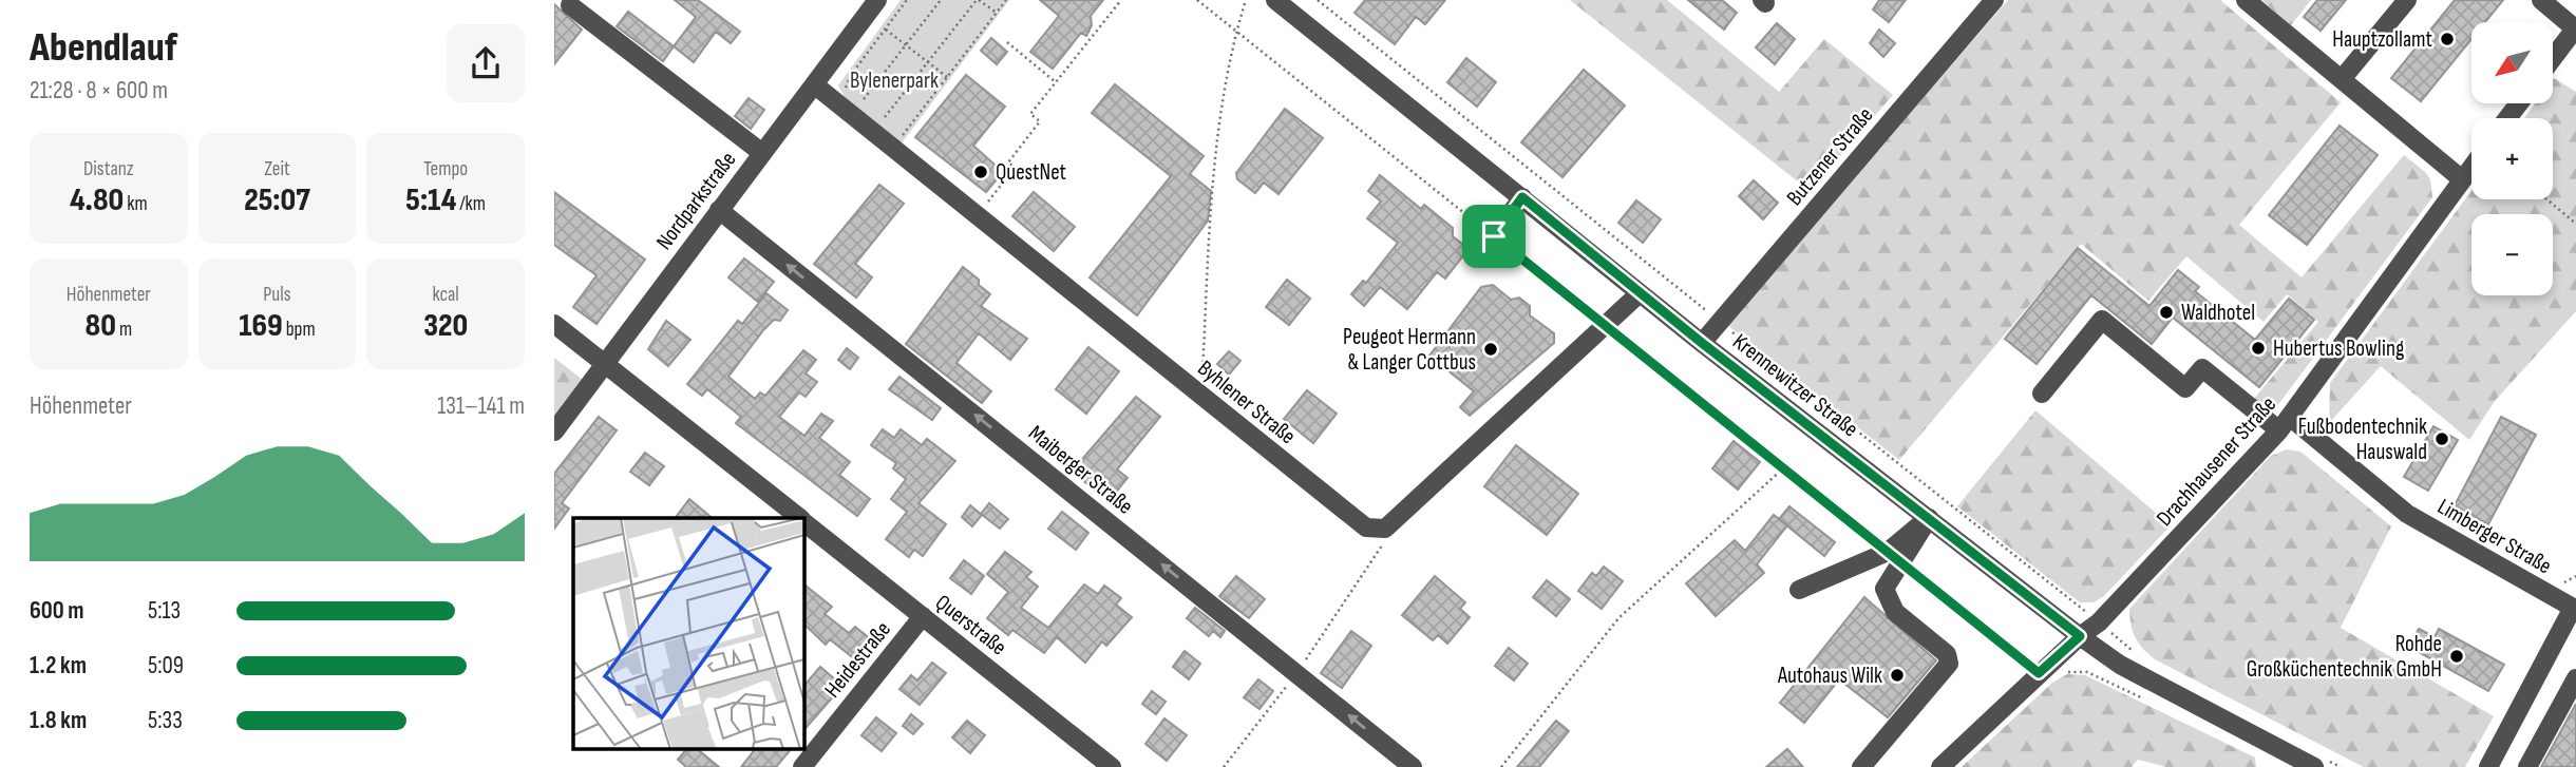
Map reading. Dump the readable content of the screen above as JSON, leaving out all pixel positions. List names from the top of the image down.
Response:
{
  "streets": {
    "street": [
      "Butzener Straße",
      "Nordparkstraße",
      "Krennewitzer Straße",
      "Byhlener Straße",
      "Drachhausener Straße",
      "Maiberger Straße",
      "Limberger Straße",
      "Querstraße",
      "Heidestraße"
    ]
  },
  "crossings": [
    ["Butzener Straße", "Krennewitzer Straße"],
    ["Nordparkstraße", "Byhlener Straße"],
    ["Nordparkstraße", "Maiberger Straße"],
    ["Nordparkstraße", "Querstraße"],
    ["Krennewitzer Straße", "Byhlener Straße"],
    ["Krennewitzer Straße", "Drachhausener Straße"],
    ["Drachhausener Straße", "Limberger Straße"],
    ["Querstraße", "Heidestraße"]
  ],
  "one_way": ["Maiberger Straße"],
  "parks": ["Bylenerpark"],
  "places": [
    "Hauptzollamt",
    "QuestNet",
    "Waldhotel",
    "Hubertus Bowling",
    "Peugeot Hermann & Langer Cottbus",
    "Fußbodentechnik Hauswald",
    "Rohde Großküchentechnik GmbH",
    "Autohaus Wilk"
  ],
  "north": "bottom left",
  "page": {
    "heading": ["Abendlauf", "21:28 · 8 × 600 m"],
    "map_buttons": ["+", "−"],
    "stats": [
      ["Distanz", "4.80 km"],
      ["Zeit", "25:07"],
      ["Tempo", "5:14 /km"],
      ["Höhenmeter", "80 m"],
      ["Puls", "169 bpm"],
      ["kcal", "320"]
    ],
    "chart": ["Höhenmeter", "131–141 m"],
    "list": [
      {
        "name": "600 m",
        "note": "5:13"
      },
      {
        "name": "1.2 km",
        "note": "5:09"
      },
      {
        "name": "1.8 km",
        "note": "5:33"
      }
    ]
  }
}
